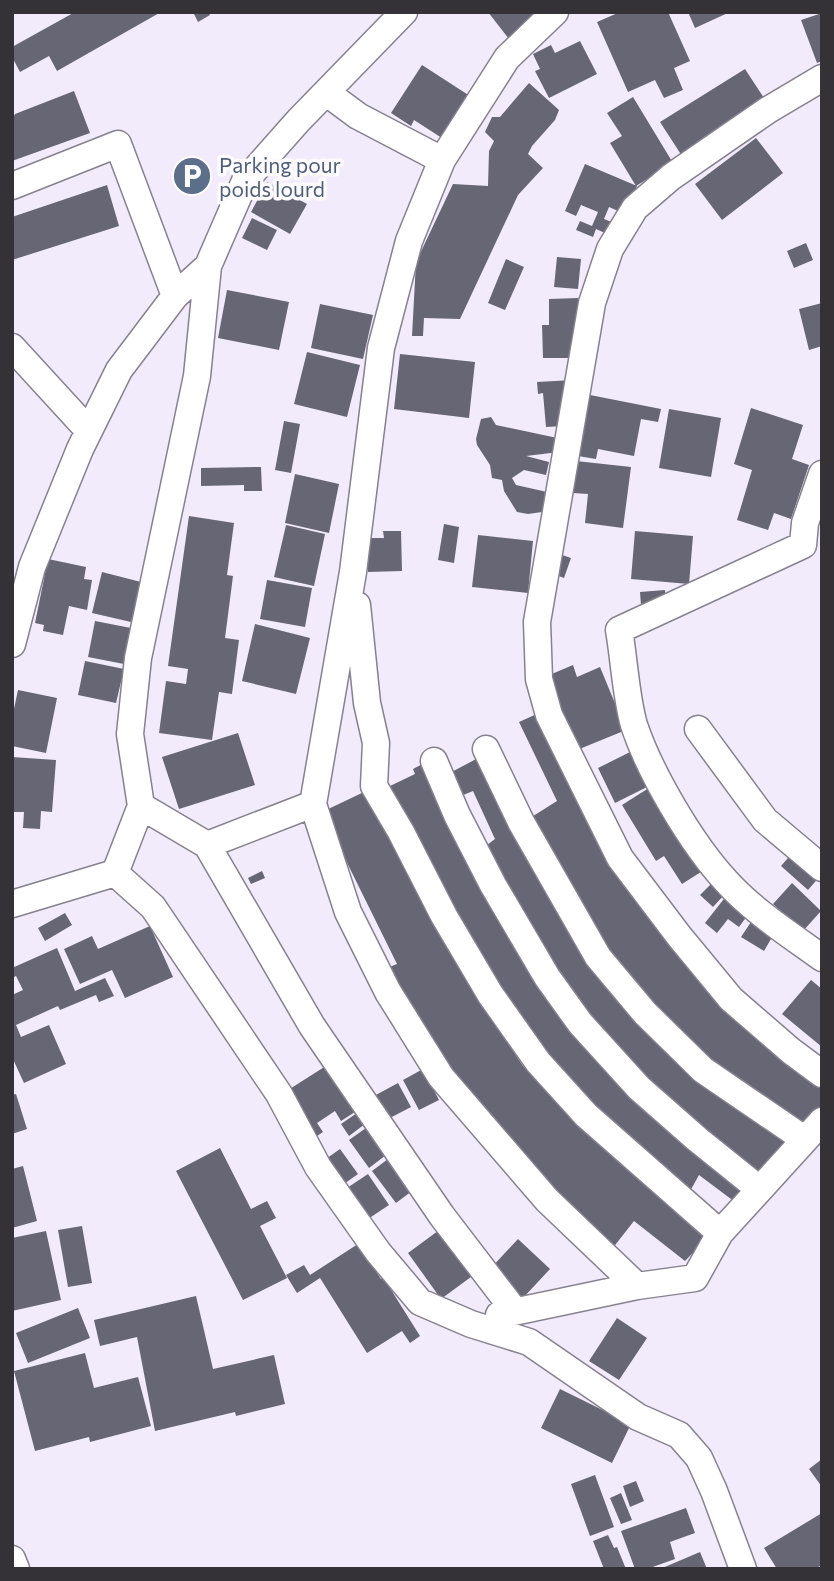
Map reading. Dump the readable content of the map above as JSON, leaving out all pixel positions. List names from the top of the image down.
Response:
{
  "places": {
    "parking": ["Parking pour poids lourd"]
  }
}
